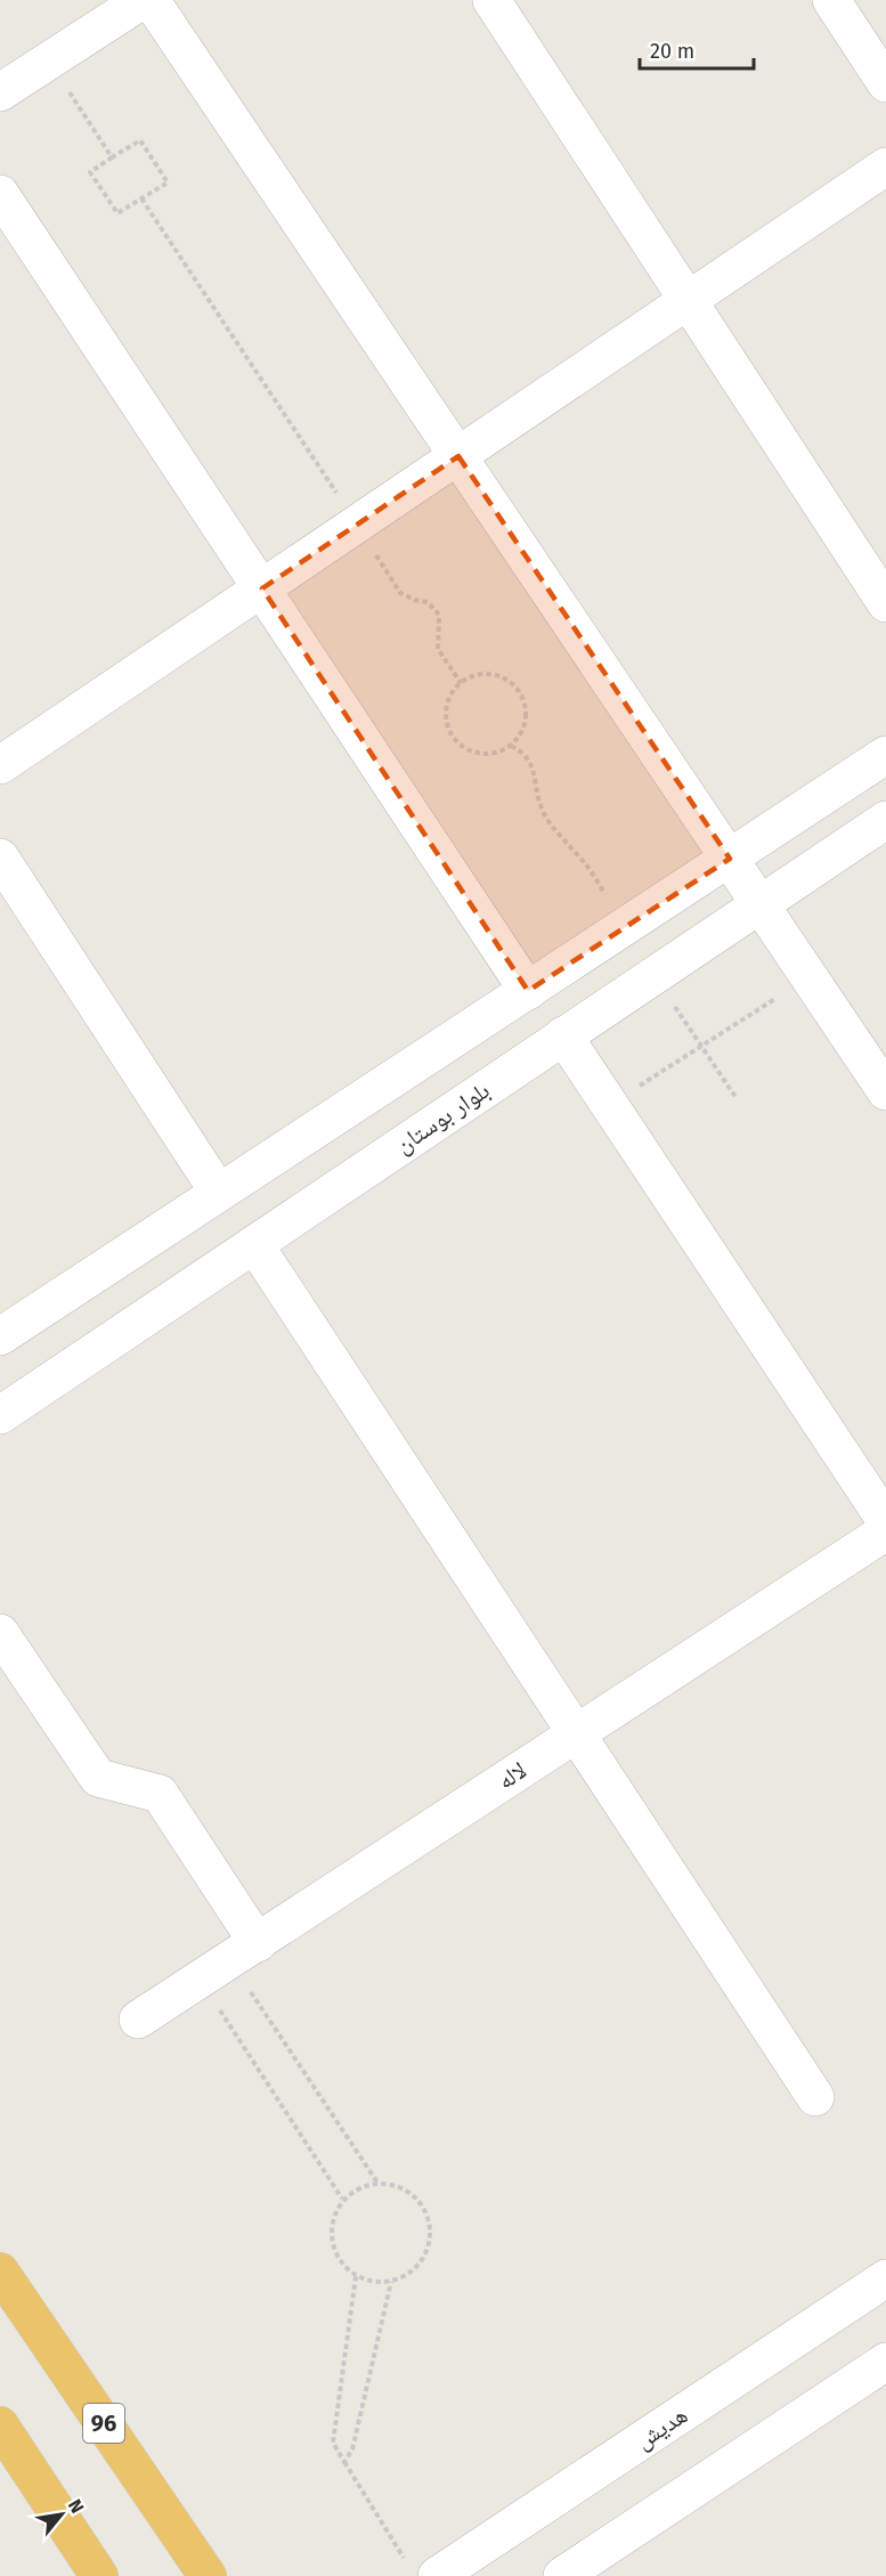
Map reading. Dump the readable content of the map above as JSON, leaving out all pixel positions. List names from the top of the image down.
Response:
{
  "streets": {
    "highway": ["96"],
    "street": ["بلوار بوستان", "لاله", "هدیش"]
  },
  "scale_bar": "20 m",
  "north": "top right"
}
